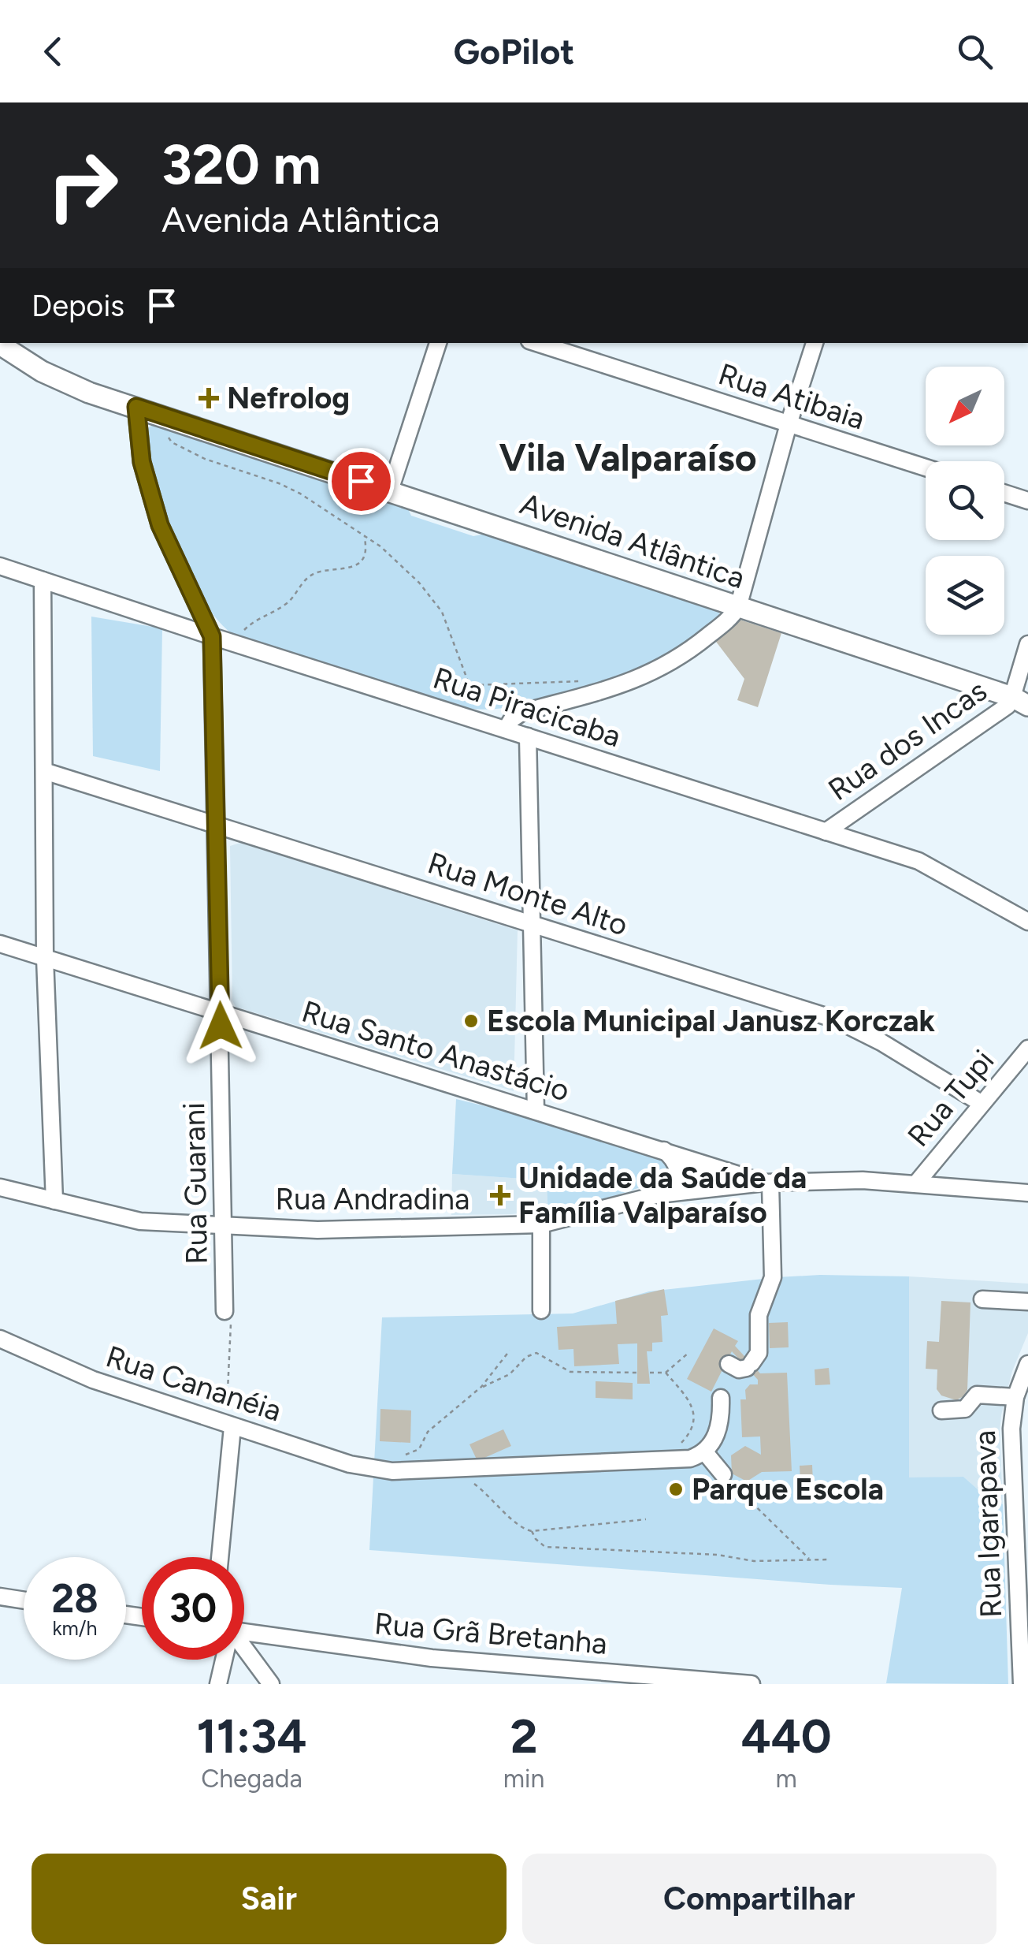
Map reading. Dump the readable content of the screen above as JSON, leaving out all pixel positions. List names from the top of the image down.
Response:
{
  "streets": {
    "main road": ["Avenida Atlântica"],
    "street": [
      "Rua Atibaia",
      "Rua Piracicaba",
      "Rua dos Incas",
      "Rua Monte Alto",
      "Rua Santo Anastácio",
      "Rua Tupi",
      "Rua Guarani",
      "Rua Andradina",
      "Rua Cananéia",
      "Rua Igarapava",
      "Rua Grã Bretanha"
    ]
  },
  "crossings": [
    ["Avenida Atlântica", "Rua dos Incas"],
    ["Avenida Atlântica", "Rua Guarani"],
    ["Rua Piracicaba", "Rua dos Incas"],
    ["Rua Piracicaba", "Rua Guarani"],
    ["Rua Monte Alto", "Rua Tupi"],
    ["Rua Monte Alto", "Rua Guarani"],
    ["Rua Santo Anastácio", "Rua Guarani"],
    ["Rua Santo Anastácio", "Rua Andradina"],
    ["Rua Tupi", "Rua Andradina"],
    ["Rua Guarani", "Rua Andradina"]
  ],
  "districts": ["Vila Valparaíso"],
  "places": {
    "health": ["Nefrolog", "Unidade da Saúde da Família Valparaíso"],
    "other": ["Escola Municipal Janusz Korczak", "Parque Escola"]
  },
  "north": "bottom left",
  "page": {
    "header": "GoPilot",
    "turn": ["320 m", "Avenida Atlântica"],
    "then": "Depois",
    "speed": "28 km/h",
    "limit": "30",
    "eta": [
      "11:34",
      "Chegada",
      "2",
      "min",
      "440",
      "m"
    ],
    "buttons": ["Sair", "Compartilhar"]
  }
}
